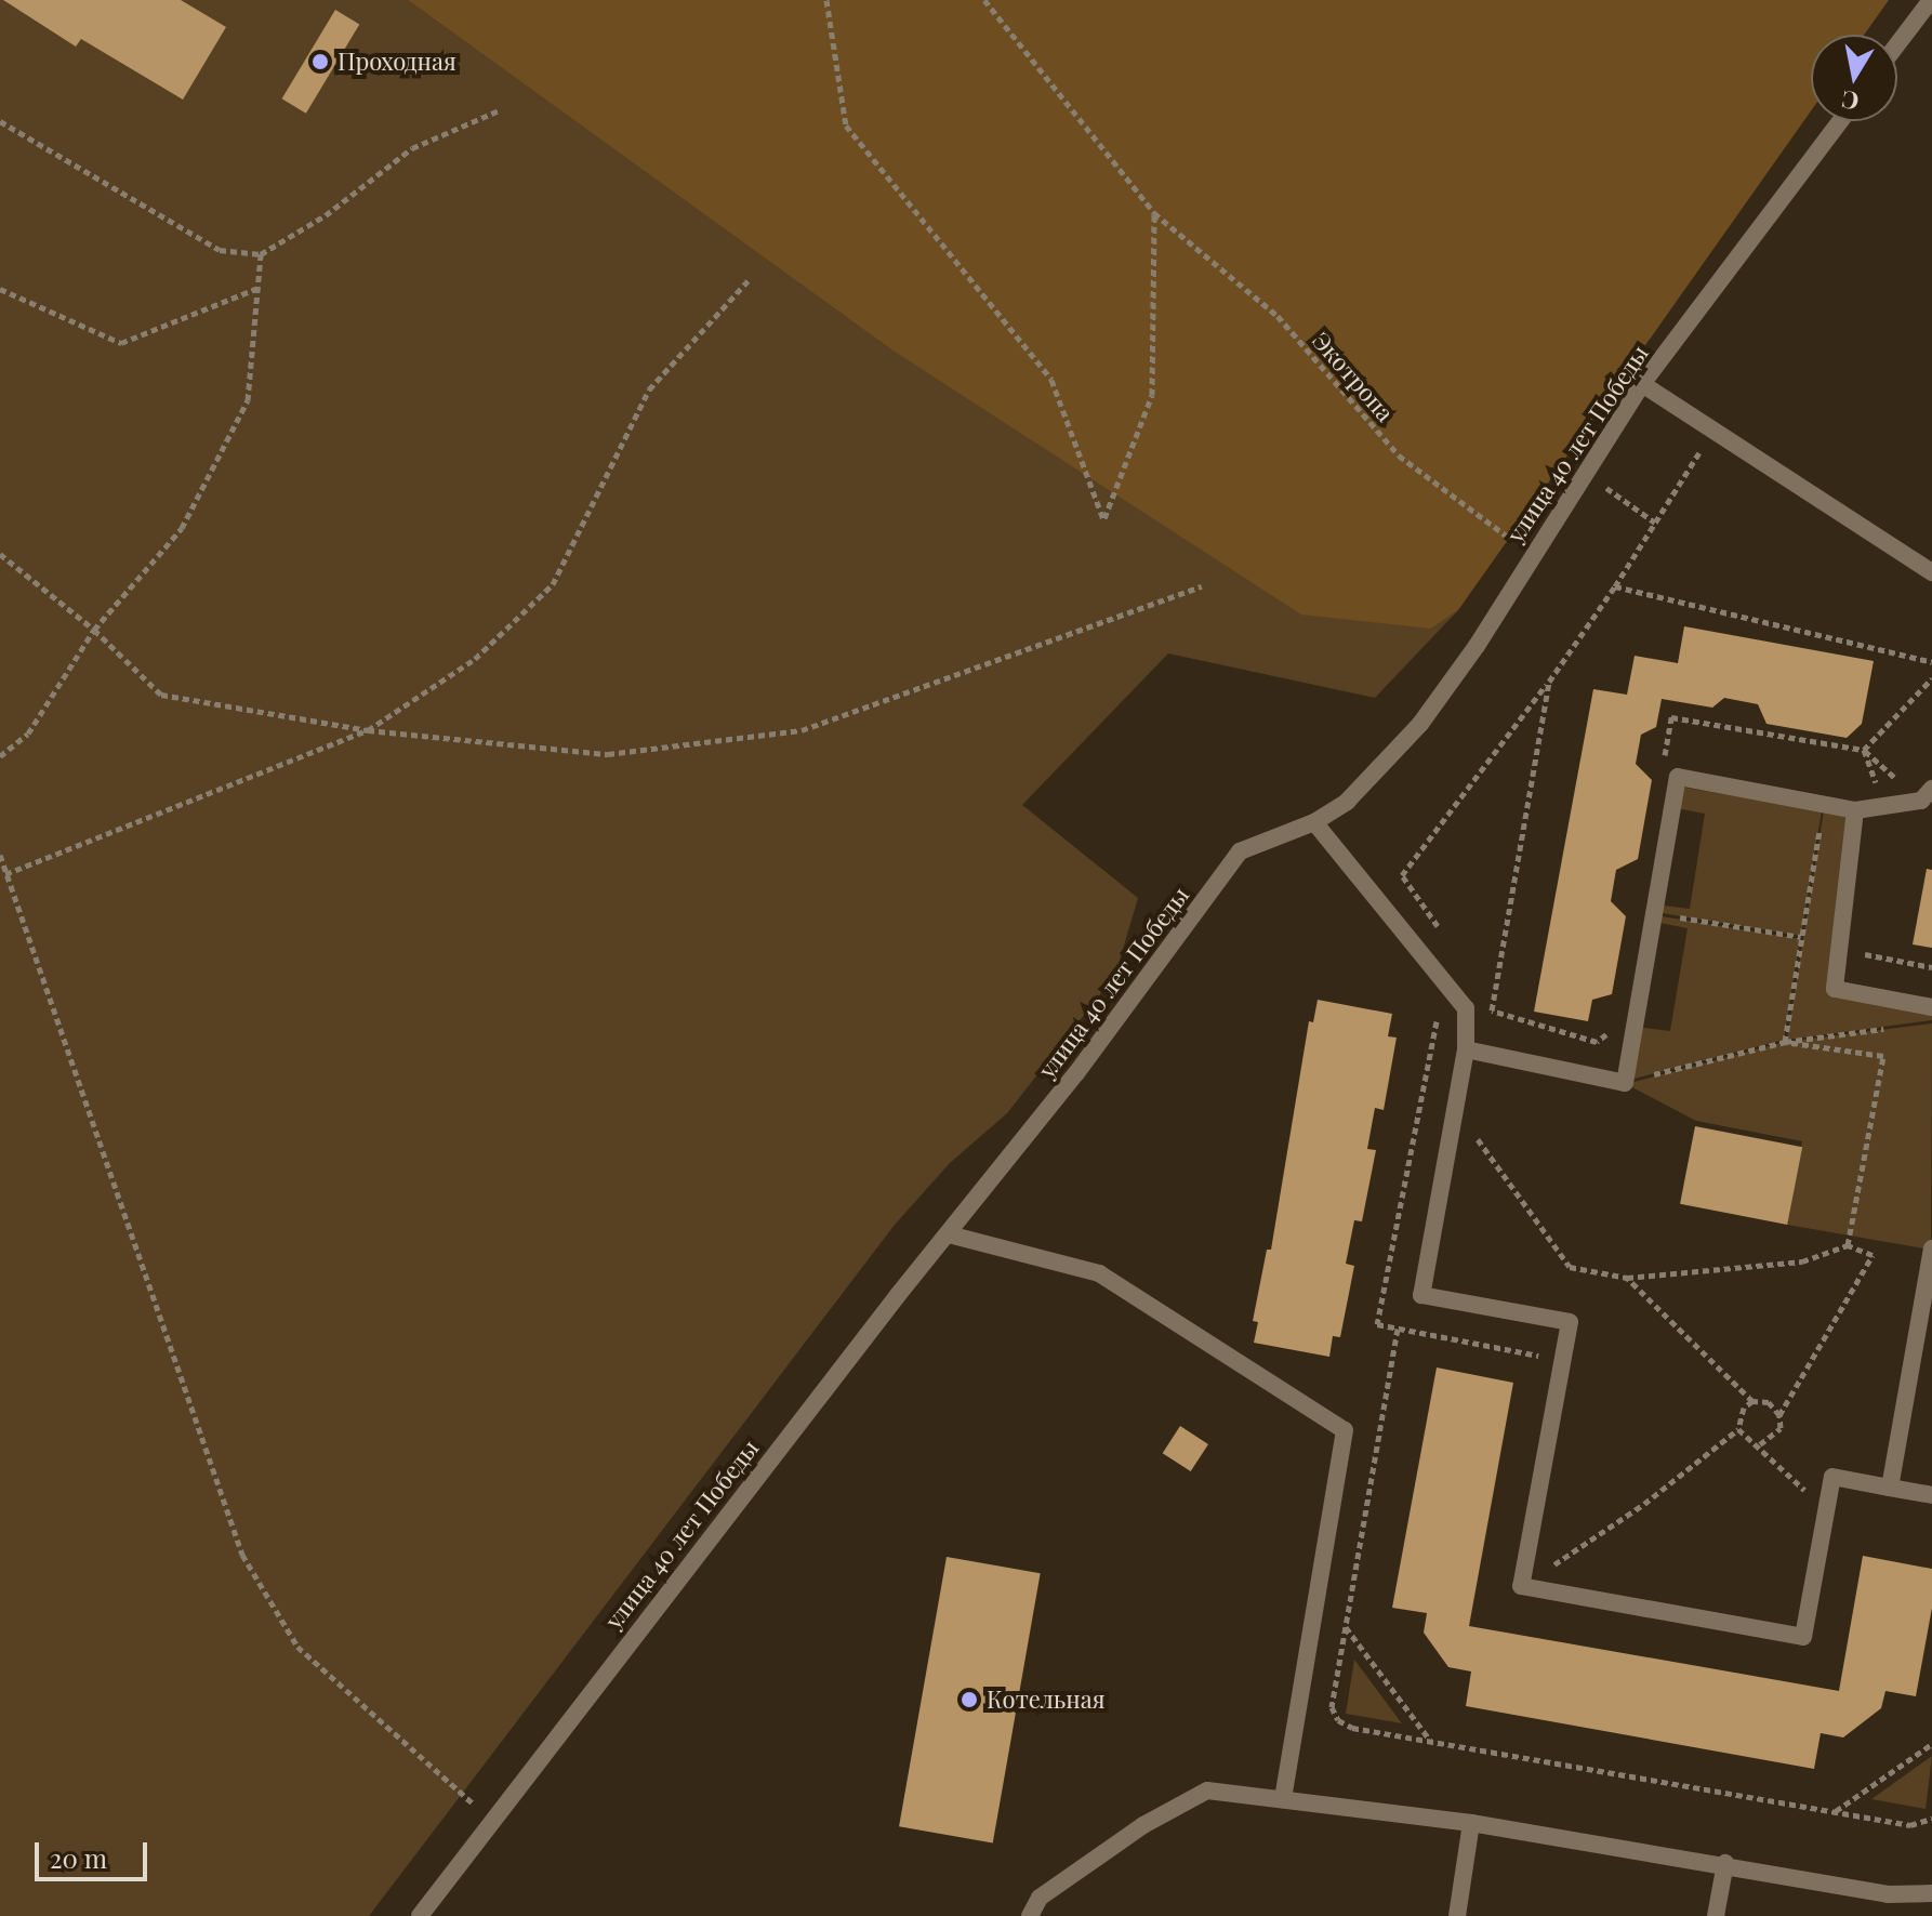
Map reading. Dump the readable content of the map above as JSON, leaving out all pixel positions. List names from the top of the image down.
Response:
{
  "streets": {
    "street": ["улица 40 лет Победы"],
    "path": ["Экотропа"]
  },
  "crossings": [
    ["Экотропа", "улица 40 лет Победы"]
  ],
  "places": ["Проходная", "Котельная"],
  "scale_bar": "20 m",
  "north": "bottom"
}
